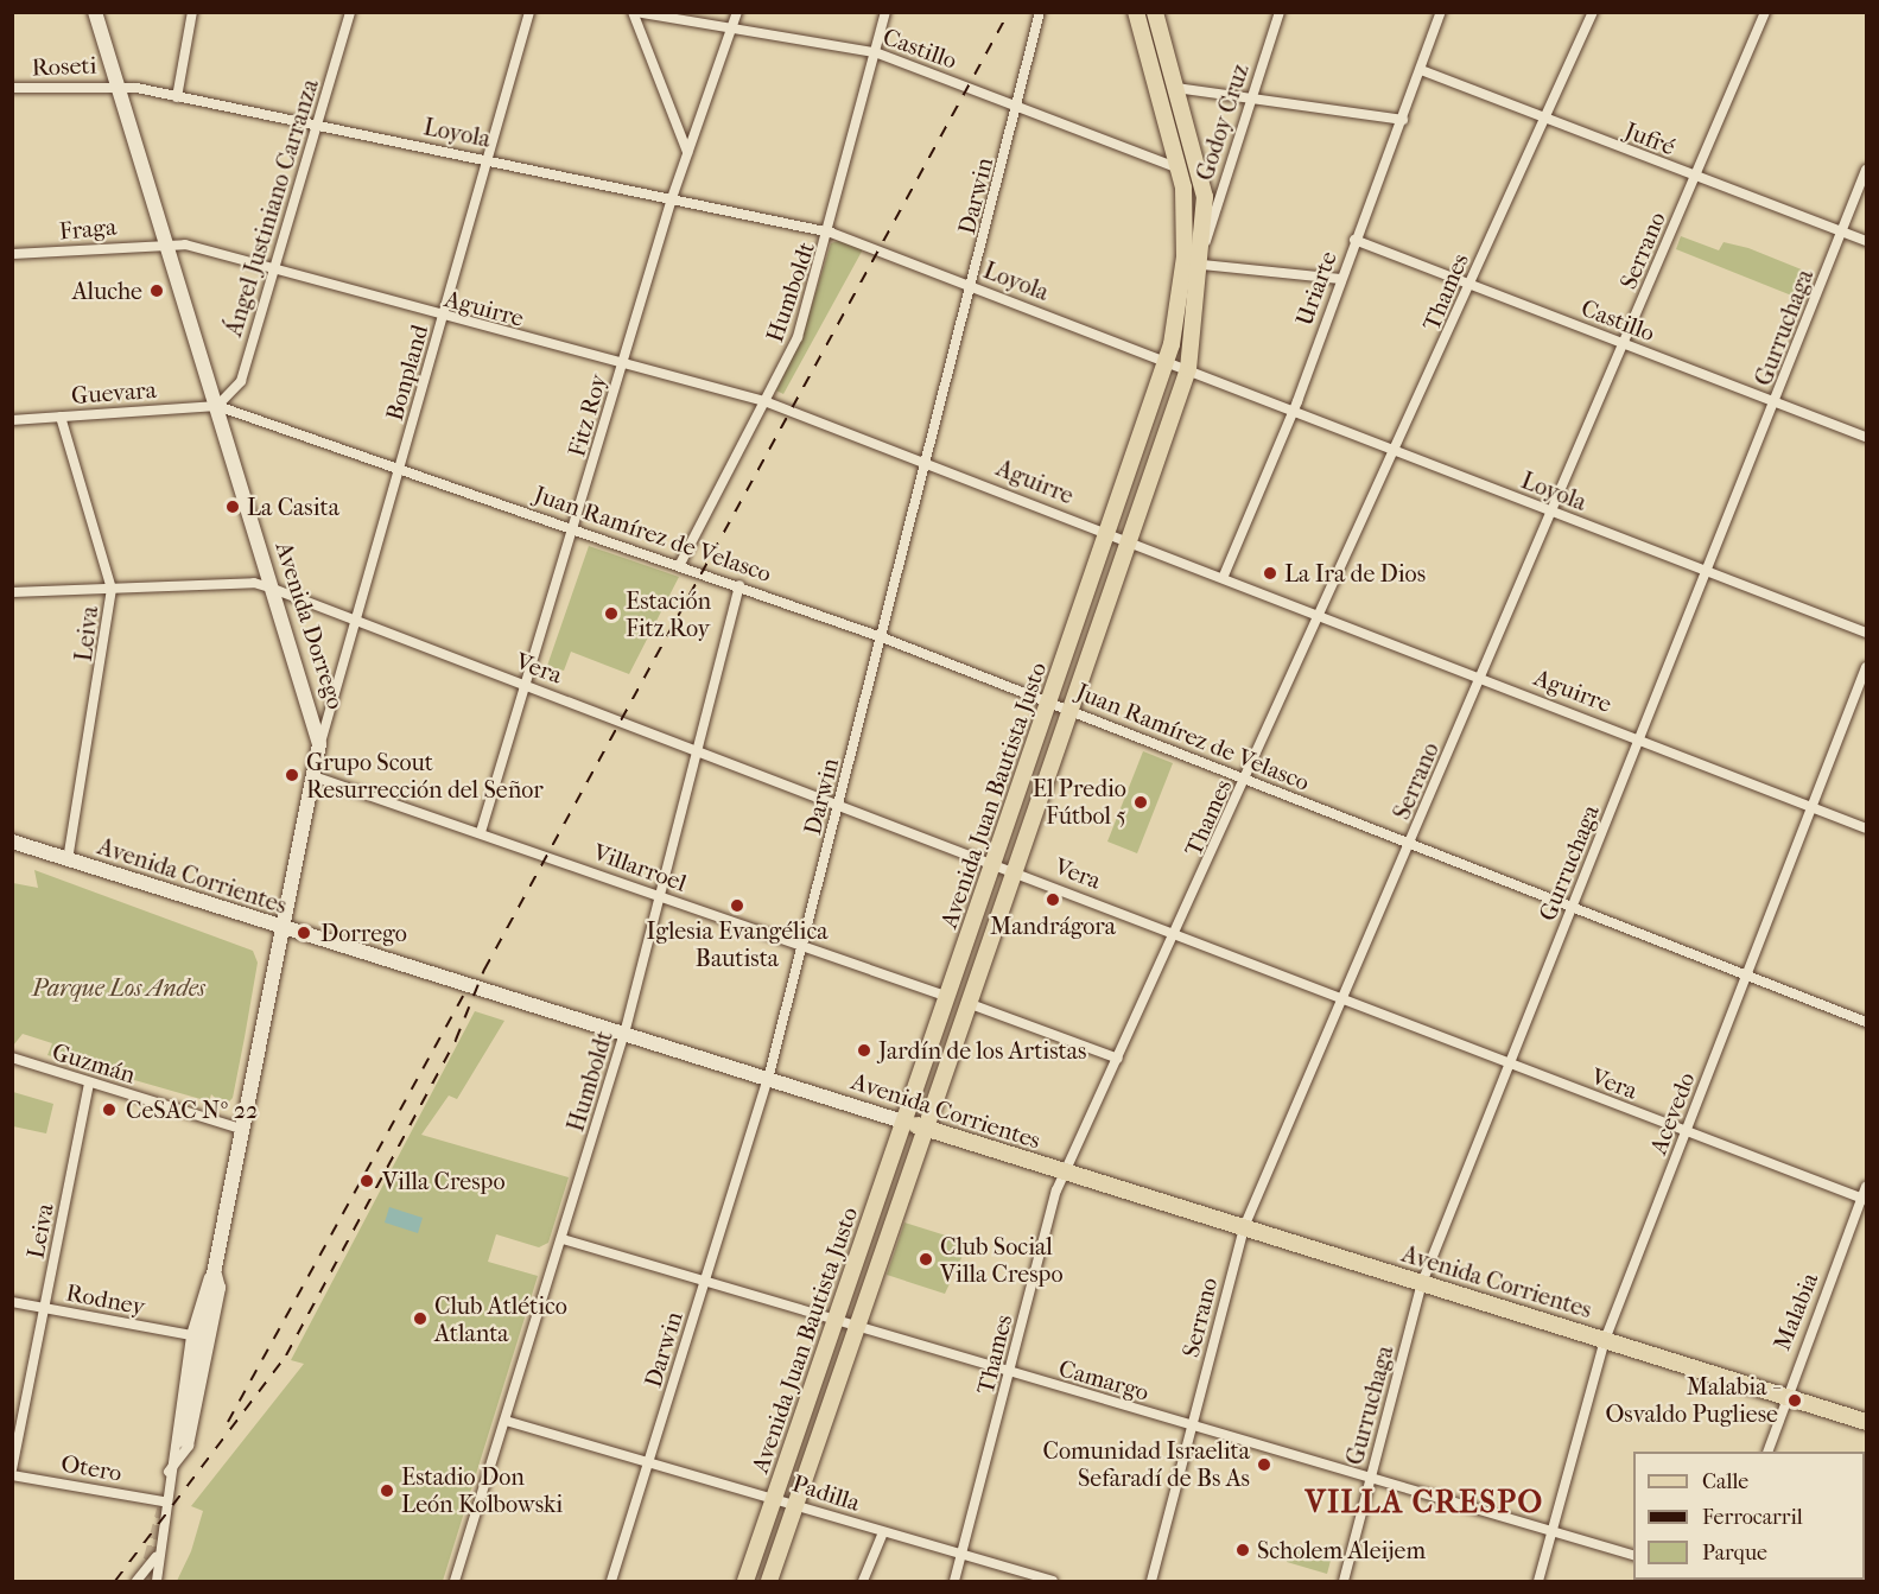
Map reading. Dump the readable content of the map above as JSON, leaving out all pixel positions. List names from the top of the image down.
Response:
{
  "streets": {
    "main road": ["Avenida Dorrego", "Avenida Juan Bautista Justo", "Avenida Corrientes"],
    "street": [
      "Castillo",
      "Roseti",
      "Godoy Cruz",
      "Loyola",
      "Jufré",
      "Darwin",
      "Ángel Justiniano Carranza",
      "Fraga",
      "Serrano",
      "Uriarte",
      "Humboldt",
      "Thames",
      "Aguirre",
      "Gurruchaga",
      "Bonpland",
      "Guevara",
      "Fitz Roy",
      "Juan Ramírez de Velasco",
      "Leiva",
      "Vera",
      "Villarroel",
      "Guzmán",
      "Acevedo",
      "Rodney",
      "Malabia",
      "Camargo",
      "Otero",
      "Padilla"
    ]
  },
  "crossings": [
    ["Castillo", "Darwin"],
    ["Castillo", "Serrano"],
    ["Castillo", "Uriarte"],
    ["Castillo", "Humboldt"],
    ["Castillo", "Thames"],
    ["Castillo", "Gurruchaga"],
    ["Castillo", "Fitz Roy"],
    ["Castillo", "Avenida Juan Bautista Justo"],
    ["Roseti", "Loyola"],
    ["Roseti", "Avenida Dorrego"],
    ["Godoy Cruz", "Avenida Juan Bautista Justo"],
    ["Loyola", "Darwin"],
    ["Loyola", "Ángel Justiniano Carranza"],
    ["Loyola", "Serrano"],
    ["Loyola", "Uriarte"],
    ["Loyola", "Humboldt"],
    ["Loyola", "Thames"],
    ["Loyola", "Gurruchaga"],
    ["Loyola", "Bonpland"],
    ["Loyola", "Fitz Roy"],
    ["Loyola", "Avenida Dorrego"],
    ["Loyola", "Avenida Juan Bautista Justo"],
    ["Jufré", "Serrano"],
    ["Jufré", "Uriarte"],
    ["Jufré", "Thames"],
    ["Jufré", "Gurruchaga"],
    ["Darwin", "Aguirre"],
    ["Darwin", "Juan Ramírez de Velasco"],
    ["Darwin", "Vera"],
    ["Darwin", "Villarroel"],
    ["Darwin", "Avenida Corrientes"],
    ["Darwin", "Camargo"],
    ["Darwin", "Padilla"],
    ["Ángel Justiniano Carranza", "Aguirre"],
    ["Ángel Justiniano Carranza", "Guevara"],
    ["Ángel Justiniano Carranza", "Juan Ramírez de Velasco"],
    ["Ángel Justiniano Carranza", "Avenida Dorrego"],
    ["Fraga", "Aguirre"],
    ["Fraga", "Avenida Dorrego"],
    ["Serrano", "Aguirre"],
    ["Serrano", "Juan Ramírez de Velasco"],
    ["Serrano", "Vera"],
    ["Serrano", "Avenida Corrientes"],
    ["Serrano", "Camargo"],
    ["Uriarte", "Aguirre"],
    ["Humboldt", "Aguirre"],
    ["Humboldt", "Juan Ramírez de Velasco"],
    ["Humboldt", "Vera"],
    ["Humboldt", "Villarroel"],
    ["Humboldt", "Avenida Corrientes"],
    ["Humboldt", "Camargo"],
    ["Humboldt", "Padilla"],
    ["Thames", "Aguirre"],
    ["Thames", "Juan Ramírez de Velasco"],
    ["Thames", "Vera"],
    ["Thames", "Avenida Corrientes"],
    ["Thames", "Camargo"],
    ["Thames", "Padilla"],
    ["Aguirre", "Gurruchaga"],
    ["Aguirre", "Bonpland"],
    ["Aguirre", "Fitz Roy"],
    ["Aguirre", "Avenida Dorrego"],
    ["Aguirre", "Avenida Juan Bautista Justo"],
    ["Aguirre", "Acevedo"],
    ["Gurruchaga", "Juan Ramírez de Velasco"],
    ["Gurruchaga", "Vera"],
    ["Gurruchaga", "Avenida Corrientes"],
    ["Gurruchaga", "Camargo"],
    ["Bonpland", "Juan Ramírez de Velasco"],
    ["Bonpland", "Avenida Dorrego"],
    ["Bonpland", "Vera"],
    ["Guevara", "Juan Ramírez de Velasco"],
    ["Guevara", "Avenida Dorrego"],
    ["Guevara", "Leiva"],
    ["Fitz Roy", "Juan Ramírez de Velasco"],
    ["Fitz Roy", "Vera"],
    ["Fitz Roy", "Villarroel"],
    ["Juan Ramírez de Velasco", "Avenida Dorrego"],
    ["Juan Ramírez de Velasco", "Avenida Juan Bautista Justo"],
    ["Juan Ramírez de Velasco", "Acevedo"],
    ["Avenida Dorrego", "Vera"],
    ["Avenida Dorrego", "Villarroel"],
    ["Avenida Dorrego", "Avenida Corrientes"],
    ["Avenida Dorrego", "Guzmán"],
    ["Avenida Dorrego", "Rodney"],
    ["Avenida Dorrego", "Otero"],
    ["Leiva", "Vera"],
    ["Leiva", "Avenida Corrientes"],
    ["Leiva", "Guzmán"],
    ["Leiva", "Rodney"],
    ["Leiva", "Otero"],
    ["Vera", "Avenida Juan Bautista Justo"],
    ["Vera", "Acevedo"],
    ["Vera", "Malabia"],
    ["Avenida Juan Bautista Justo", "Villarroel"],
    ["Avenida Juan Bautista Justo", "Avenida Corrientes"],
    ["Avenida Juan Bautista Justo", "Camargo"],
    ["Avenida Juan Bautista Justo", "Padilla"],
    ["Avenida Corrientes", "Acevedo"],
    ["Avenida Corrientes", "Malabia"],
    ["Acevedo", "Camargo"]
  ],
  "districts": ["VILLA CRESPO"],
  "parks": ["Parque Los Andes"],
  "places": [
    "Aluche",
    "La Casita",
    "La Ira de Dios",
    "Estación Fitz Roy",
    "Grupo Scout Resurrección del Señor",
    "El Predio Fútbol 5",
    "Mandrágora",
    "Iglesia Evangélica Bautista",
    "Dorrego",
    "Jardín de los Artistas",
    "CeSAC Nº 22",
    "Villa Crespo",
    "Club Social Villa Crespo",
    "Club Atlético Atlanta",
    "Malabia - Osvaldo Pugliese",
    "Comunidad Israelita Sefaradí de Bs As",
    "Estadio Don León Kolbowski",
    "Scholem Aleijem"
  ],
  "legend": ["Calle", "Ferrocarril", "Parque"]
}
